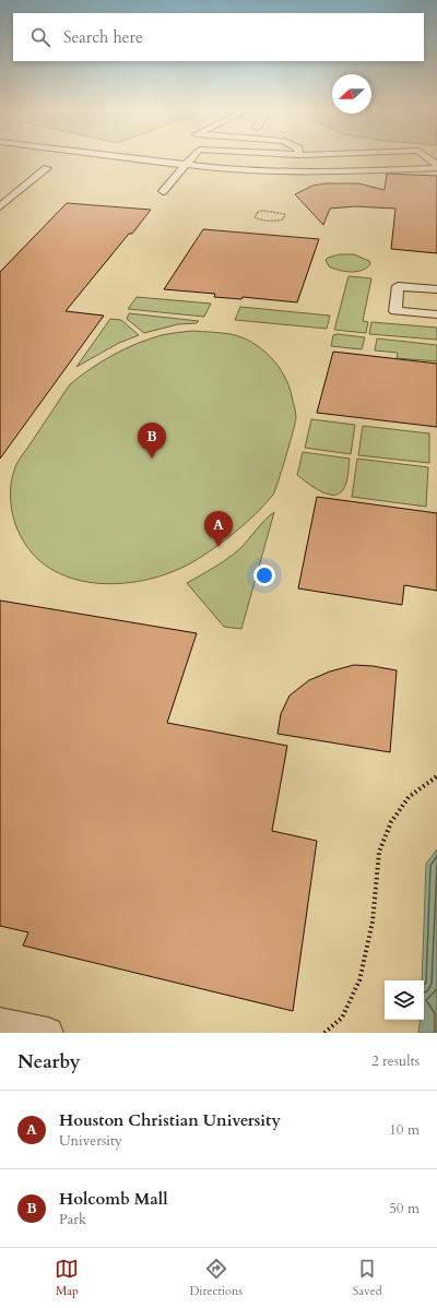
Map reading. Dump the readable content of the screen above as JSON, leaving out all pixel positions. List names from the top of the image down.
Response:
{
  "north": "left",
  "page": {
    "search": "Search here",
    "pins": ["B", "A"],
    "heading": ["Nearby", "2 results"],
    "list": [
      {
        "mark": "A",
        "name": "Houston Christian University",
        "note": "University",
        "value": "10 m"
      },
      {
        "mark": "B",
        "name": "Holcomb Mall",
        "note": "Park",
        "value": "50 m"
      }
    ],
    "nav": ["Map", "Directions", "Saved"]
  }
}
